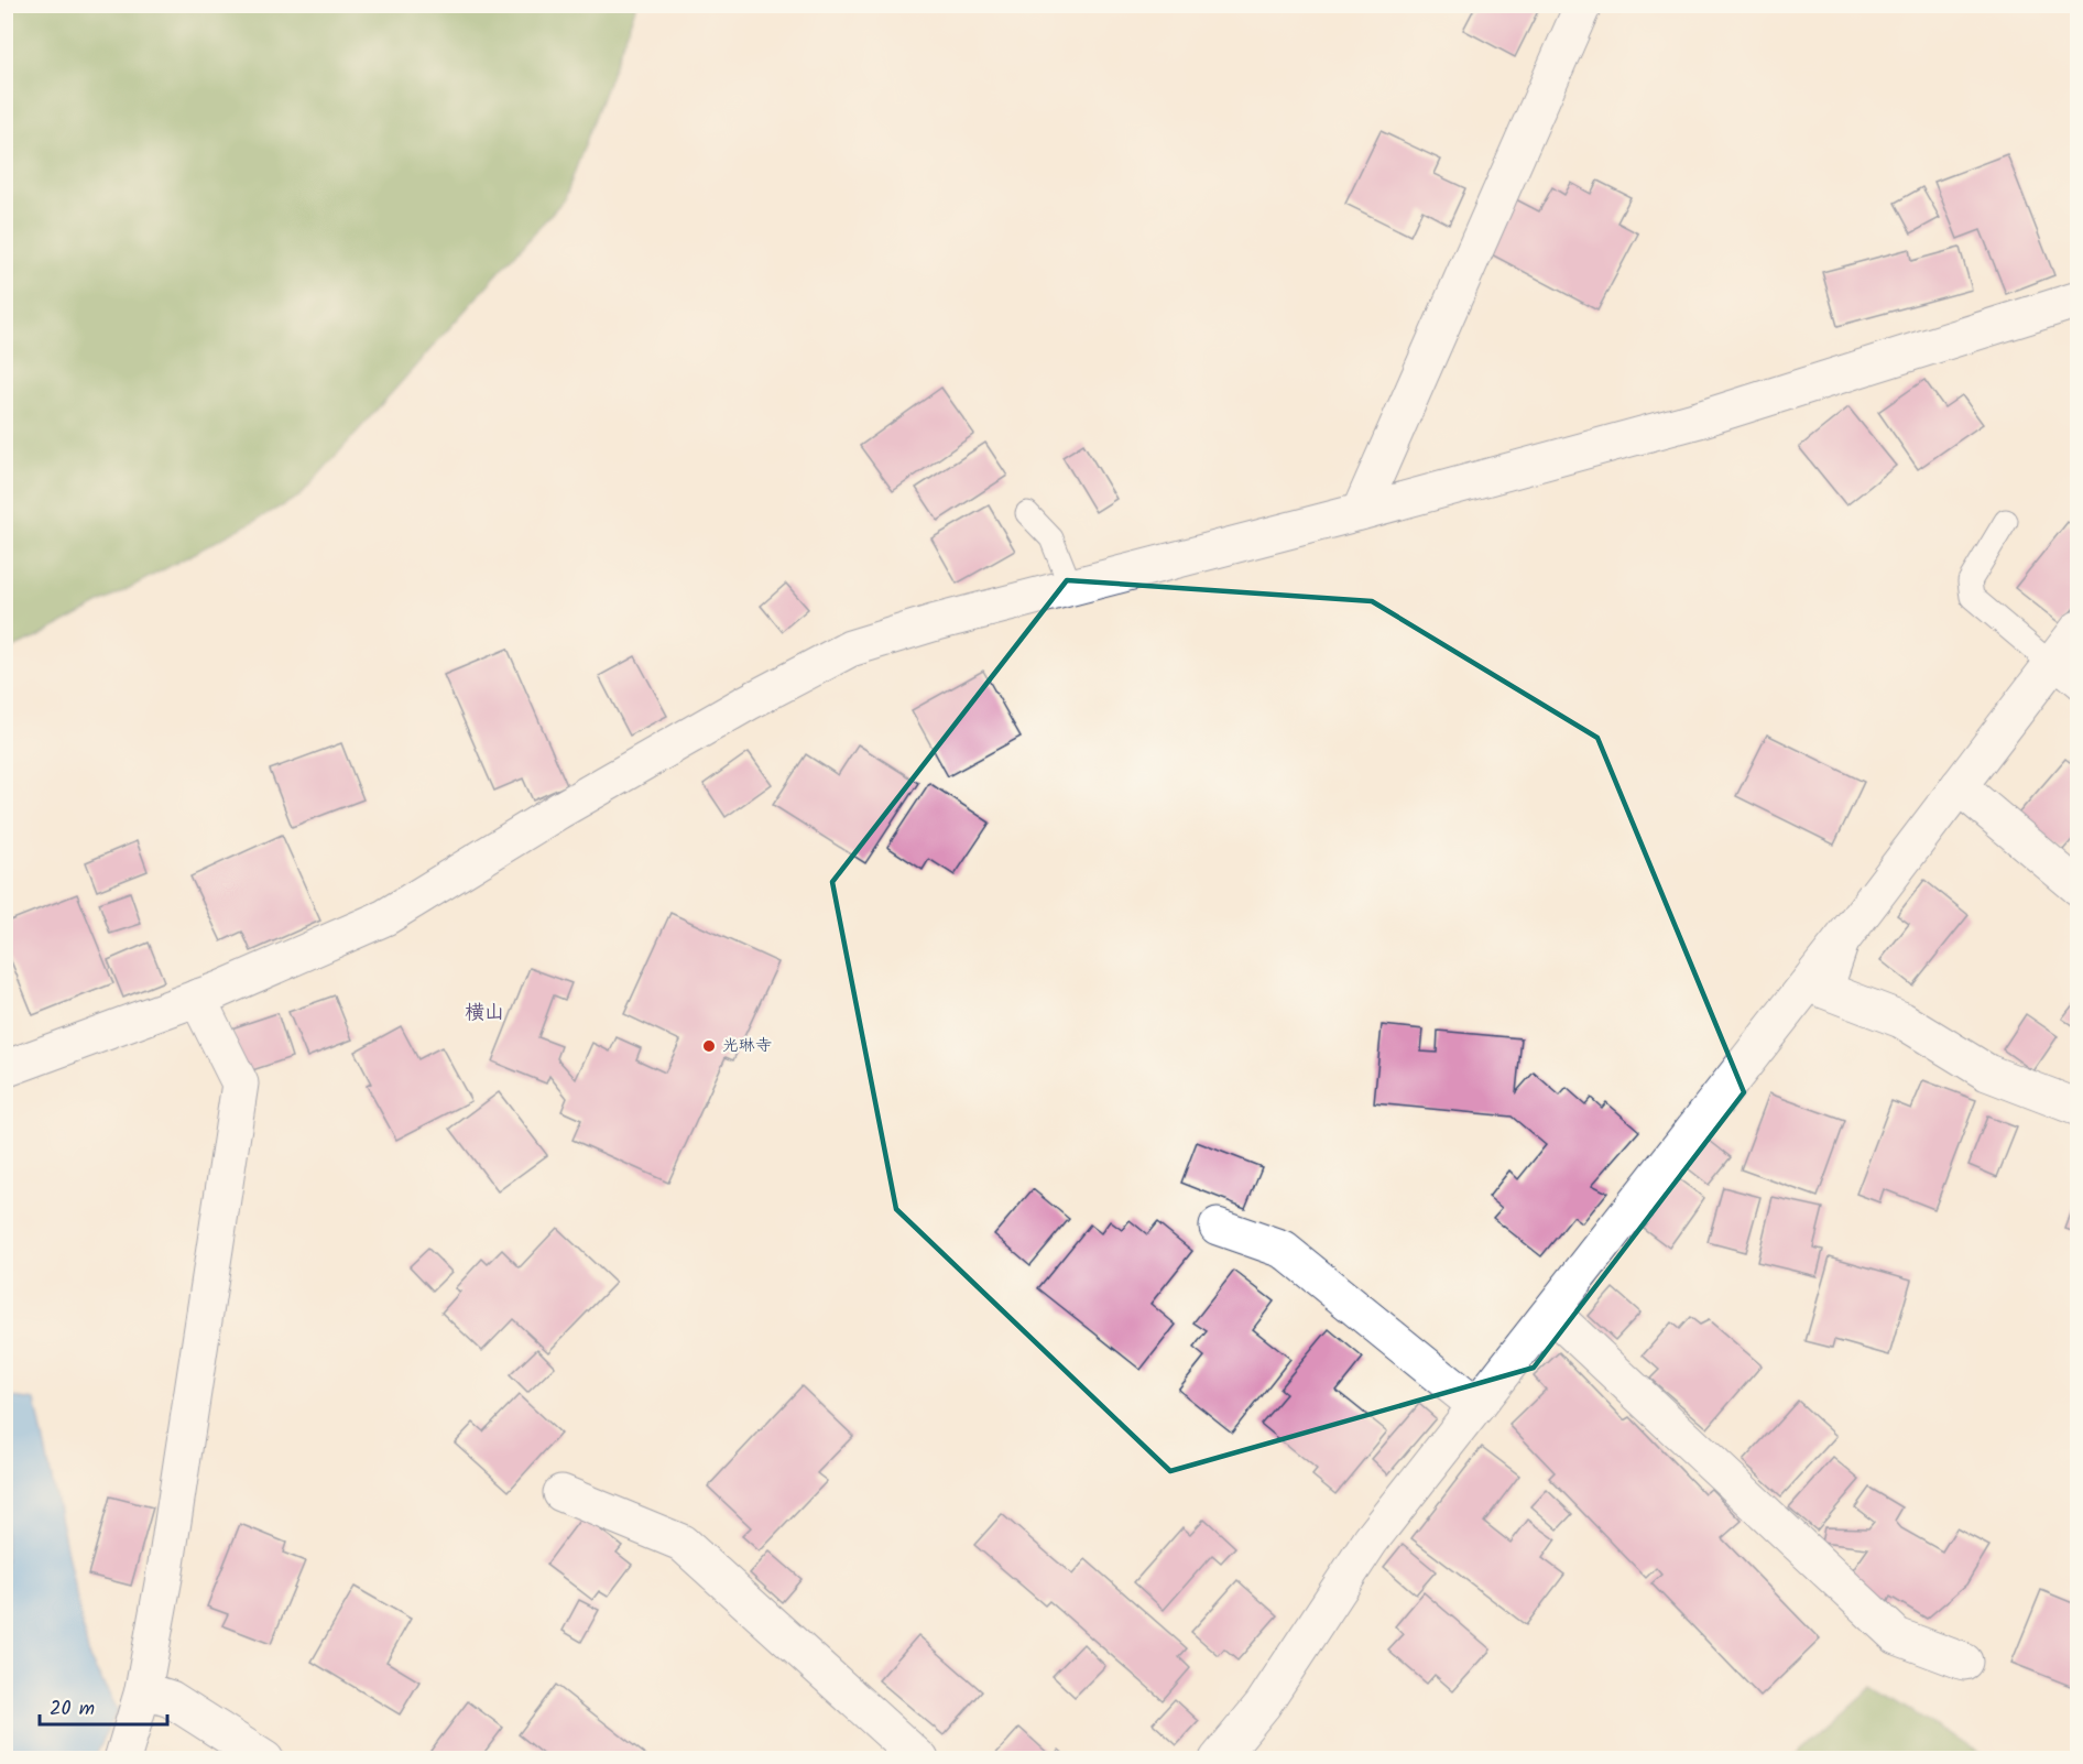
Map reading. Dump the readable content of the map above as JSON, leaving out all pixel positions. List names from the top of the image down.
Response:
{
  "districts": ["横山"],
  "places": ["光琳寺"],
  "scale_bar": "20 m"
}
